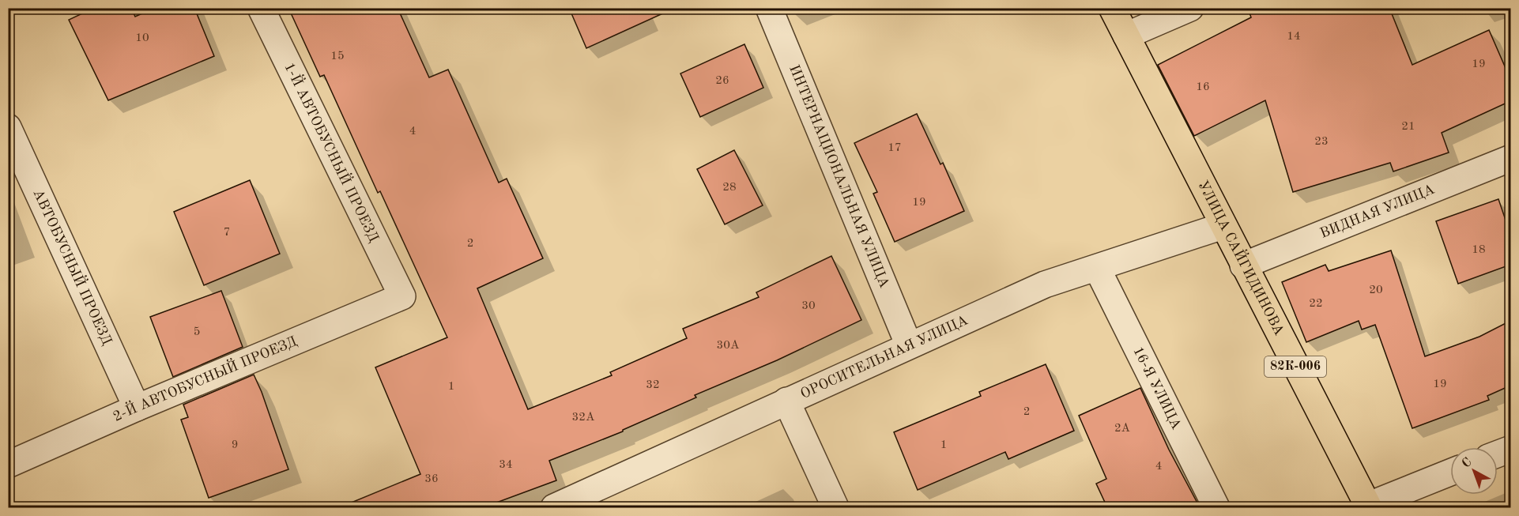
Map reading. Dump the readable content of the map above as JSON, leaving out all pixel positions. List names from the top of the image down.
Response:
{
  "streets": {
    "main road": ["УЛИЦА САЙГИДИНОВА", "82К-006"],
    "street": [
      "1-Й АВТОБУСНЫЙ ПРОЕЗД",
      "ИНТЕРНАЦИОНАЛЬНАЯ УЛИЦА",
      "ВИДНАЯ УЛИЦА",
      "АВТОБУСНЫЙ ПРОЕЗД",
      "ОРОСИТЕЛЬНАЯ УЛИЦА",
      "2-Й АВТОБУСНЫЙ ПРОЕЗД",
      "16-Я УЛИЦА"
    ]
  },
  "crossings": [
    ["1-Й АВТОБУСНЫЙ ПРОЕЗД", "2-Й АВТОБУСНЫЙ ПРОЕЗД"],
    ["ИНТЕРНАЦИОНАЛЬНАЯ УЛИЦА", "ОРОСИТЕЛЬНАЯ УЛИЦА"],
    ["ВИДНАЯ УЛИЦА", "УЛИЦА САЙГИДИНОВА"],
    ["УЛИЦА САЙГИДИНОВА", "ОРОСИТЕЛЬНАЯ УЛИЦА"],
    ["АВТОБУСНЫЙ ПРОЕЗД", "2-Й АВТОБУСНЫЙ ПРОЕЗД"],
    ["ОРОСИТЕЛЬНАЯ УЛИЦА", "16-Я УЛИЦА"]
  ],
  "house_numbers": [
    "14",
    "10",
    "15",
    "19",
    "26",
    "16",
    "21",
    "4",
    "23",
    "17",
    "28",
    "19",
    "7",
    "2",
    "18",
    "20",
    "22",
    "30",
    "5",
    "30А",
    "19",
    "32",
    "1",
    "2",
    "32А",
    "2А",
    "9",
    "1",
    "34",
    "4",
    "36"
  ],
  "north": "top left"
}
